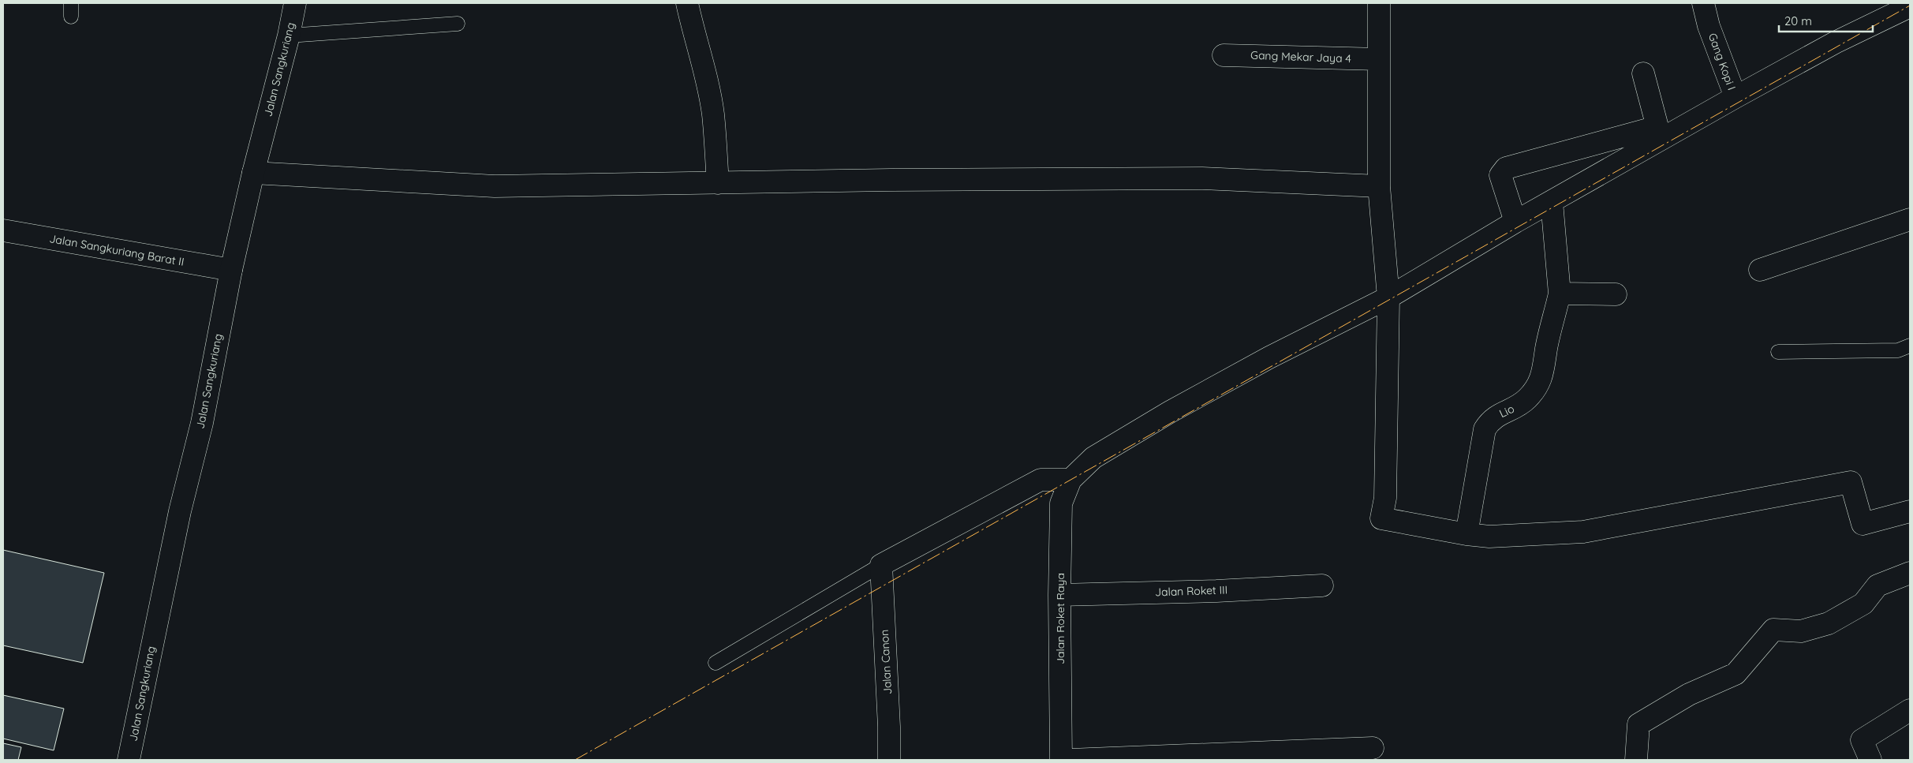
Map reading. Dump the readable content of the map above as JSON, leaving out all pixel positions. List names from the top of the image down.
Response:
{
  "streets": {
    "street": [
      "Gang Mekar Jaya 4",
      "Gang Kopi I",
      "Jalan Sangkuriang",
      "Jalan Sangkuriang Barat II",
      "Lio",
      "Jalan Roket III",
      "Jalan Roket Raya",
      "Jalan Canon"
    ]
  },
  "crossings": [
    ["Jalan Sangkuriang", "Jalan Sangkuriang Barat II"],
    ["Jalan Roket III", "Jalan Roket Raya"]
  ],
  "scale_bar": "20 m"
}
